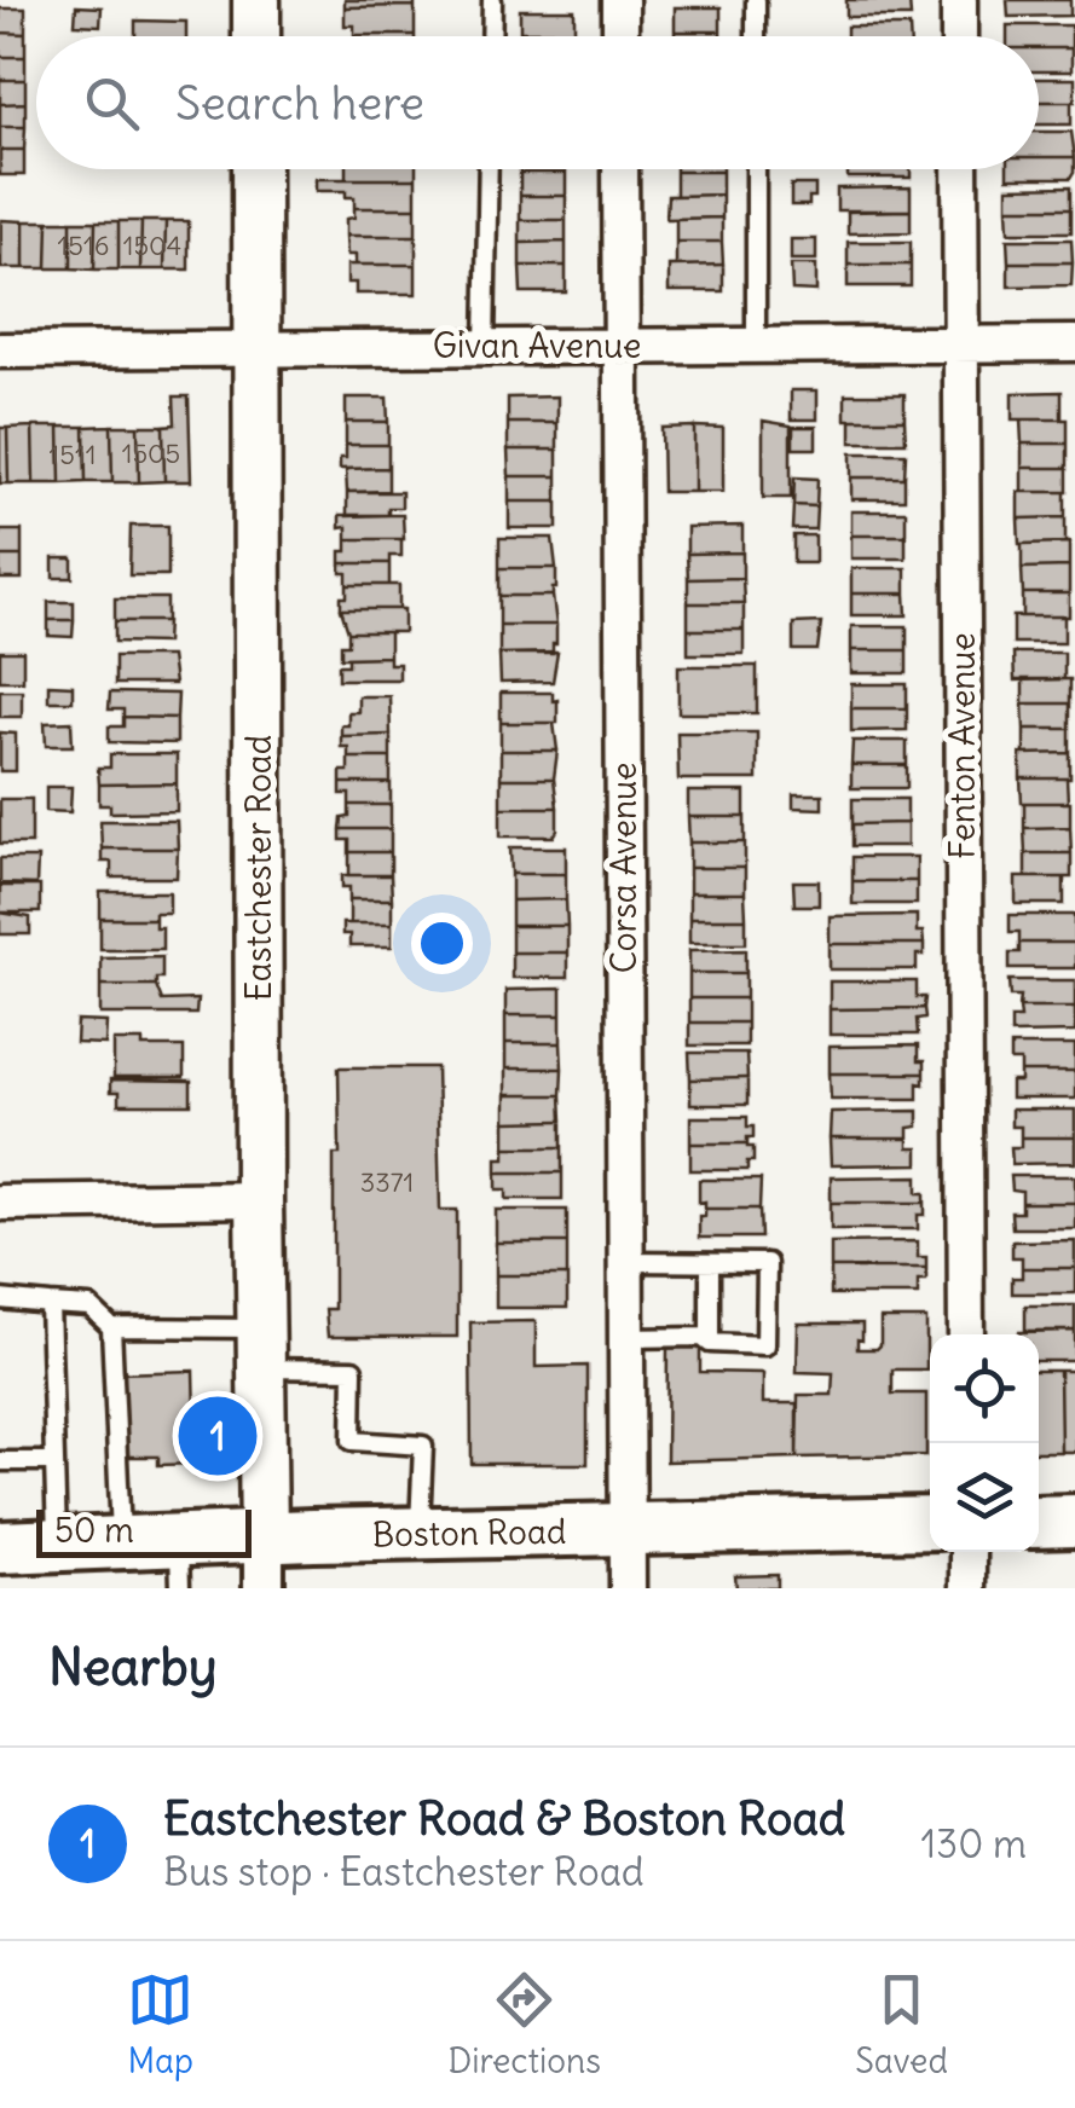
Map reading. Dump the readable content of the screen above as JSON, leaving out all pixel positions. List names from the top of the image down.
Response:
{
  "streets": {
    "main road": ["Eastchester Road", "Boston Road"],
    "street": ["Givan Avenue", "Fenton Avenue", "Corsa Avenue"]
  },
  "crossings": [
    ["Givan Avenue", "Fenton Avenue"],
    ["Givan Avenue", "Eastchester Road"],
    ["Givan Avenue", "Corsa Avenue"],
    ["Eastchester Road", "Boston Road"],
    ["Corsa Avenue", "Boston Road"]
  ],
  "house_numbers": [
    "1516",
    "1504",
    "1505",
    "1511",
    "3371"
  ],
  "scale_bar": "50 m",
  "page": {
    "search": "Search here",
    "pins": "1",
    "scale": "50 m",
    "heading": "Nearby",
    "list": [
      {
        "mark": "1",
        "name": "Eastchester Road & Boston Road",
        "note": "Bus stop · Eastchester Road",
        "value": "130 m"
      }
    ],
    "nav": ["Map", "Directions", "Saved"]
  }
}
